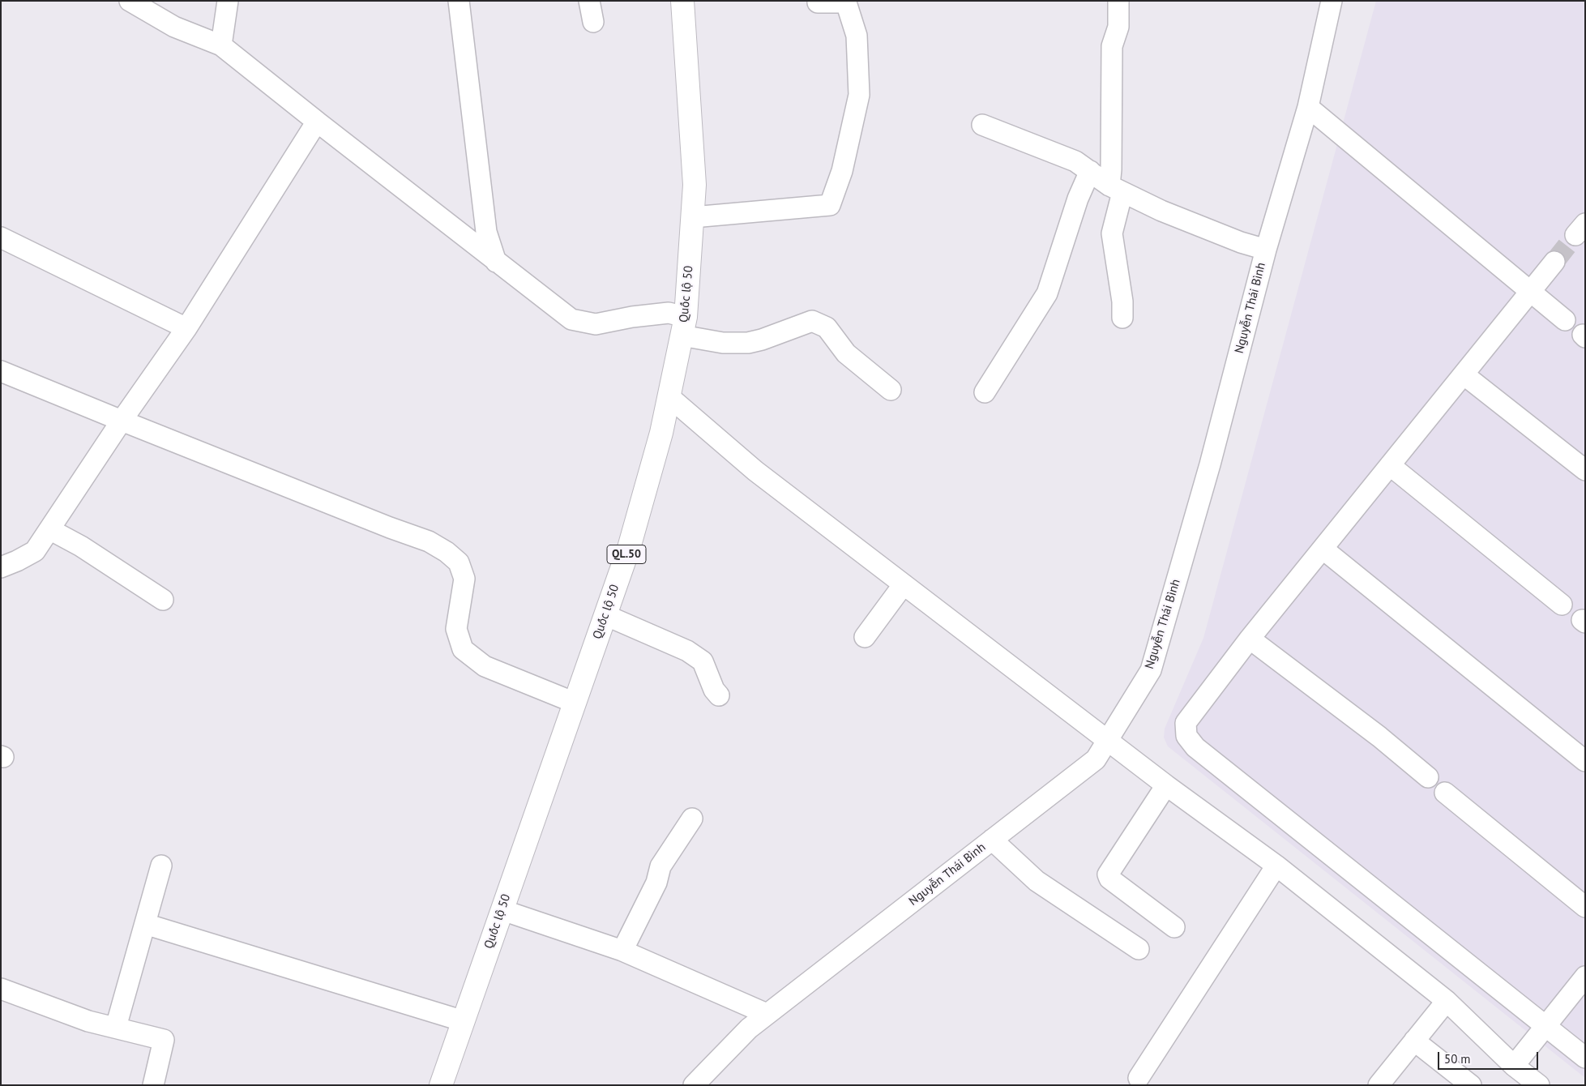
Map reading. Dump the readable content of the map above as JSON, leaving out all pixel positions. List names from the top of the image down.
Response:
{
  "streets": {
    "main road": ["Quốc lộ 50", "QL.50"],
    "street": ["Nguyễn Thái Bình"]
  },
  "scale_bar": "50 m"
}
